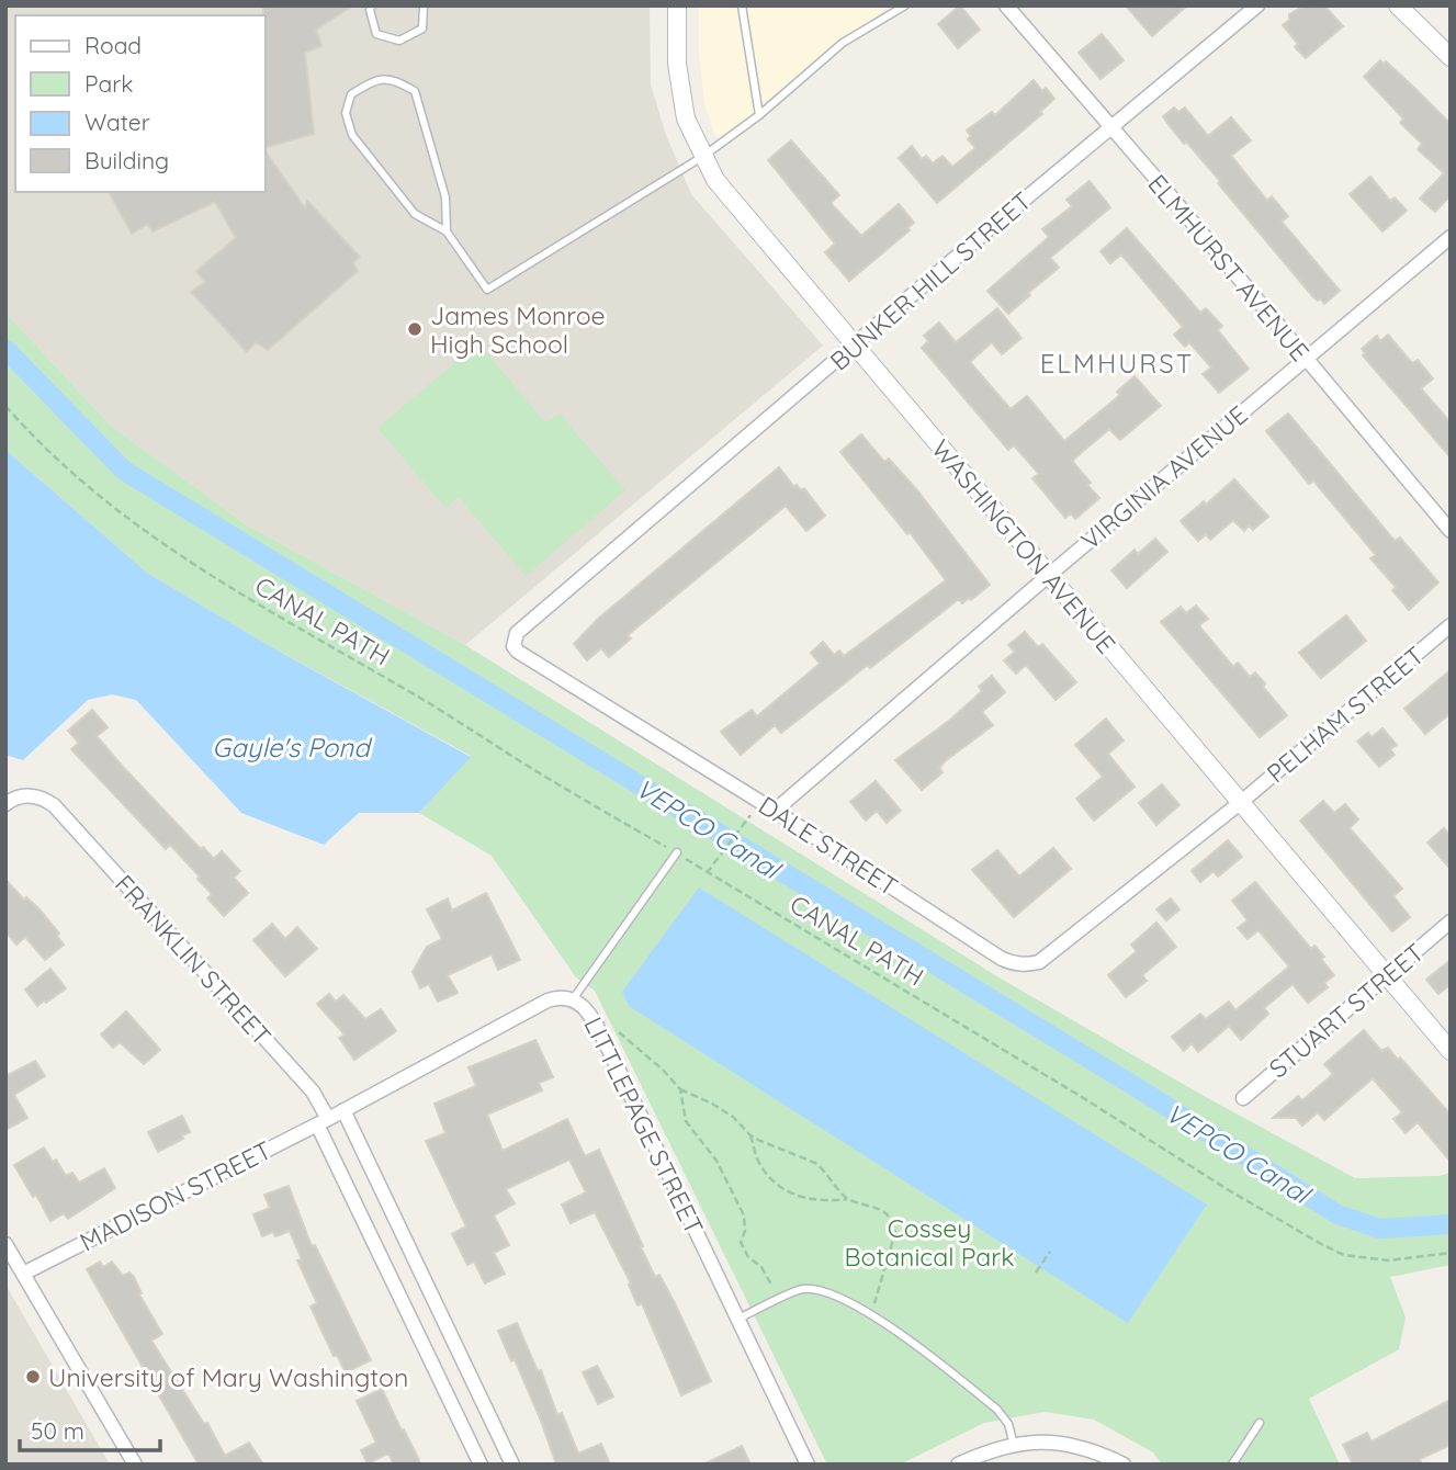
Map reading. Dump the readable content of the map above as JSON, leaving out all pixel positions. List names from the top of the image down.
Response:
{
  "streets": {
    "street": [
      "ELMHURST AVENUE",
      "BUNKER HILL STREET",
      "VIRGINIA AVENUE",
      "WASHINGTON AVENUE",
      "PELHAM STREET",
      "DALE STREET",
      "FRANKLIN STREET",
      "STUART STREET",
      "LITTLEPAGE STREET",
      "MADISON STREET"
    ],
    "path": ["CANAL PATH"]
  },
  "crossings": [
    ["ELMHURST AVENUE", "BUNKER HILL STREET"],
    ["ELMHURST AVENUE", "VIRGINIA AVENUE"],
    ["BUNKER HILL STREET", "WASHINGTON AVENUE"],
    ["BUNKER HILL STREET", "DALE STREET"],
    ["VIRGINIA AVENUE", "WASHINGTON AVENUE"],
    ["VIRGINIA AVENUE", "DALE STREET"],
    ["WASHINGTON AVENUE", "PELHAM STREET"],
    ["WASHINGTON AVENUE", "DALE STREET"],
    ["WASHINGTON AVENUE", "STUART STREET"],
    ["PELHAM STREET", "DALE STREET"],
    ["FRANKLIN STREET", "LITTLEPAGE STREET"],
    ["FRANKLIN STREET", "MADISON STREET"],
    ["LITTLEPAGE STREET", "MADISON STREET"]
  ],
  "districts": ["ELMHURST"],
  "water": ["Gayle's Pond", "VEPCO Canal"],
  "parks": ["Cossey Botanical Park"],
  "places": ["James Monroe High School", "University of Mary Washington"],
  "legend": [
    "Road",
    "Park",
    "Water",
    "Building"
  ],
  "scale_bar": "50 m"
}
